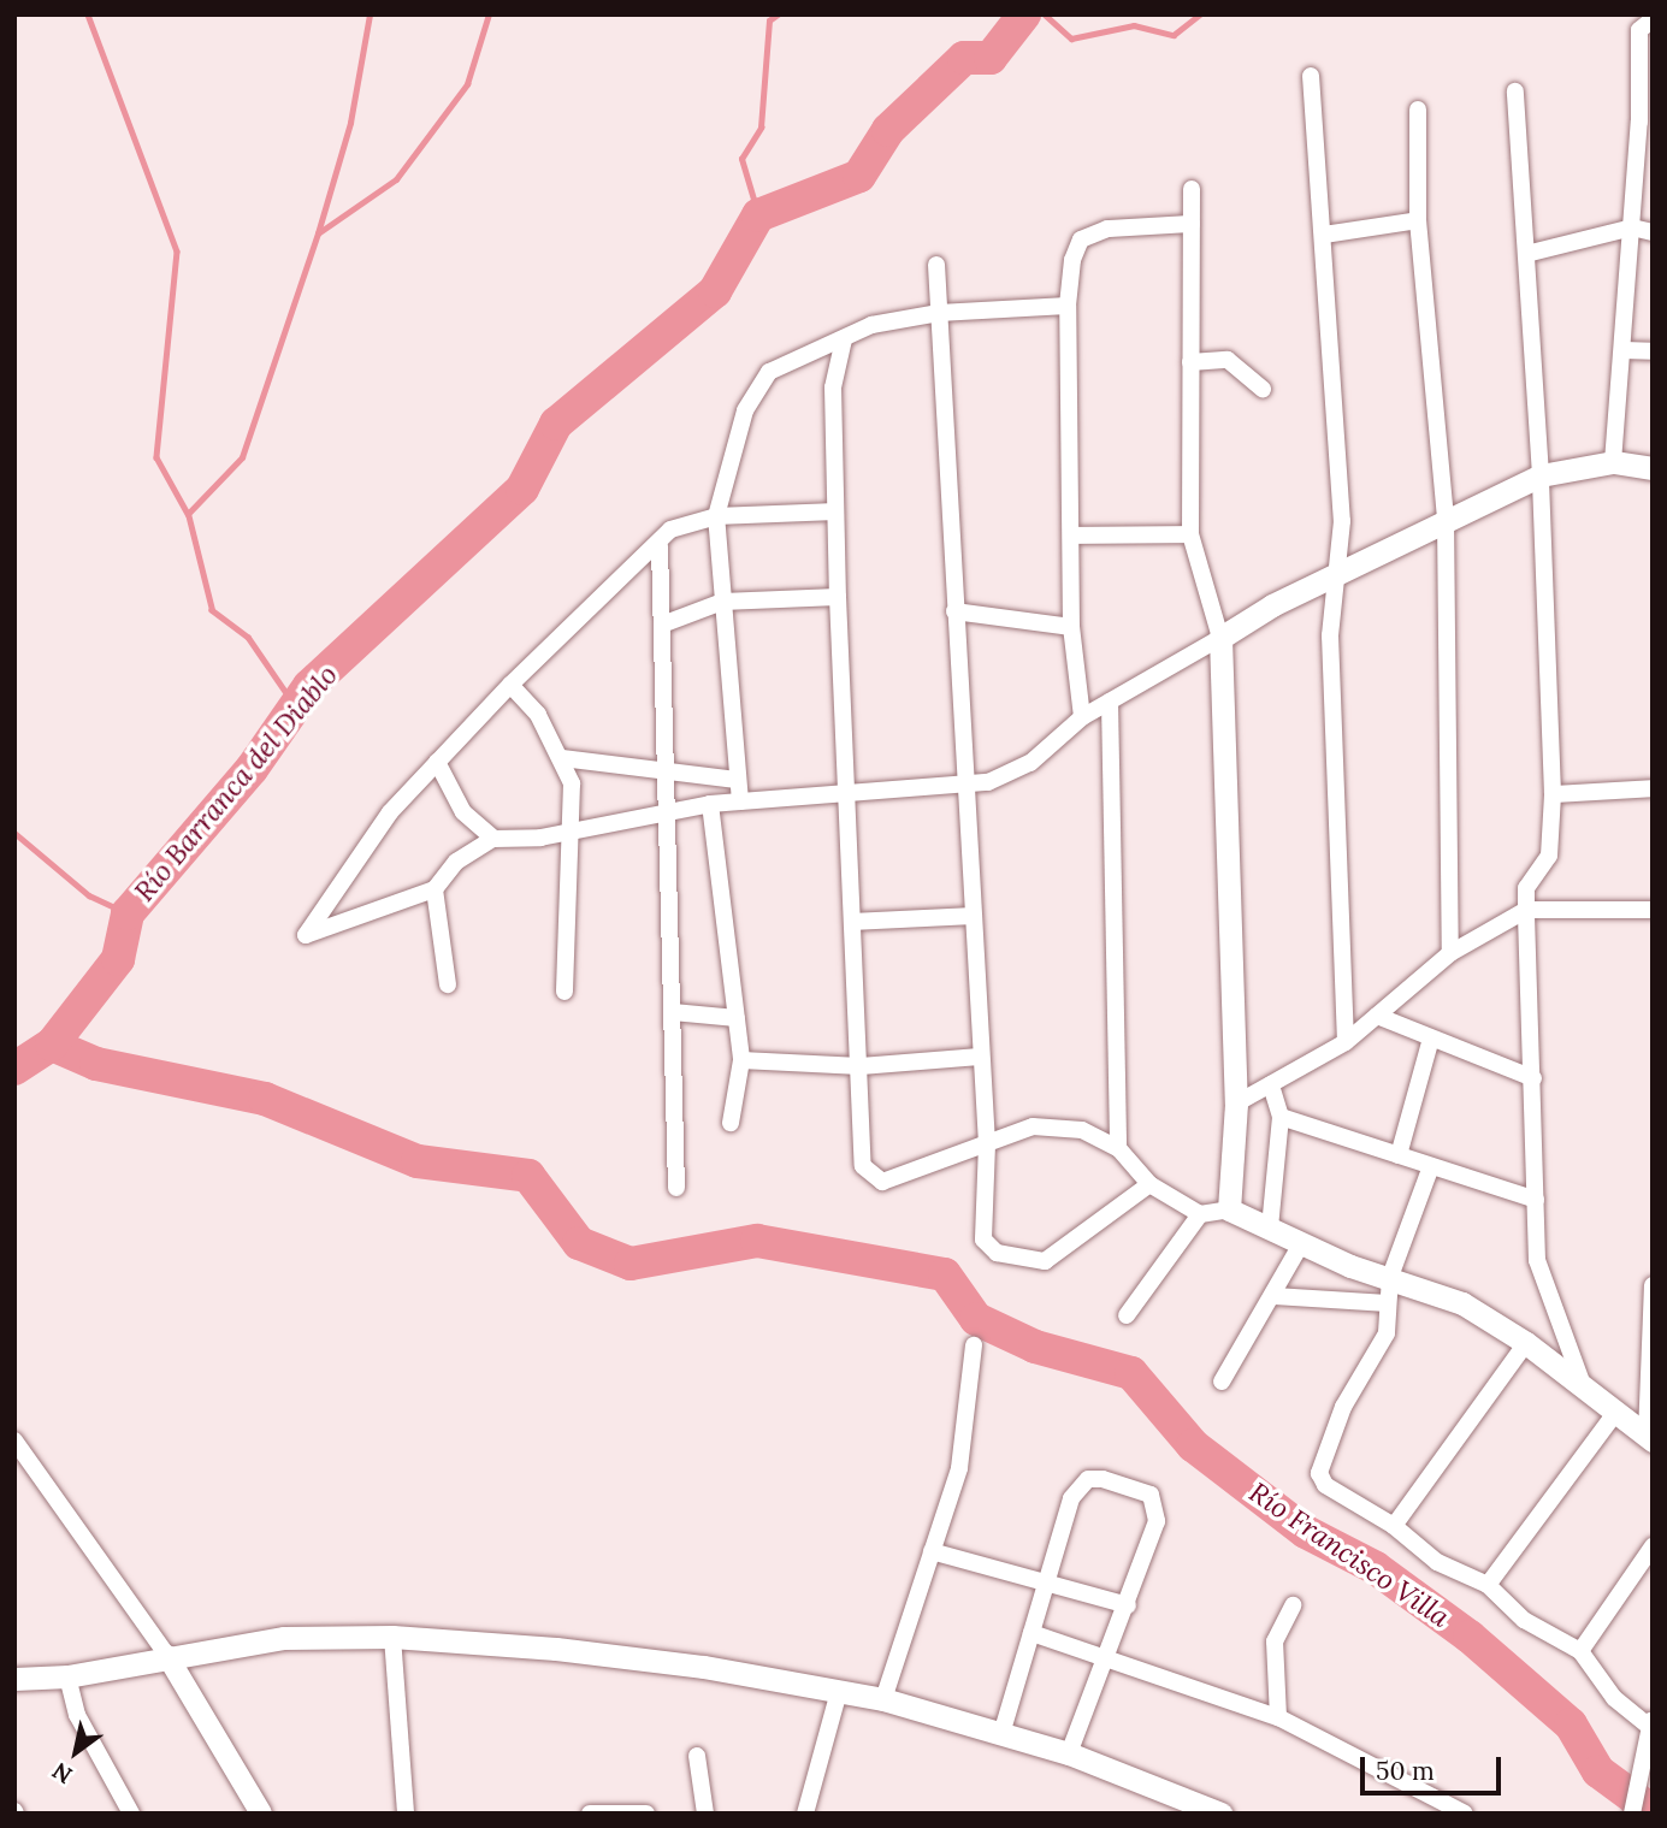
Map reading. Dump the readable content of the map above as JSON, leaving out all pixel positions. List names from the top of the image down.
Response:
{
  "water": ["Río Barranca del Diablo", "Río Francisco Villa"],
  "scale_bar": "50 m",
  "north": "bottom left"
}
